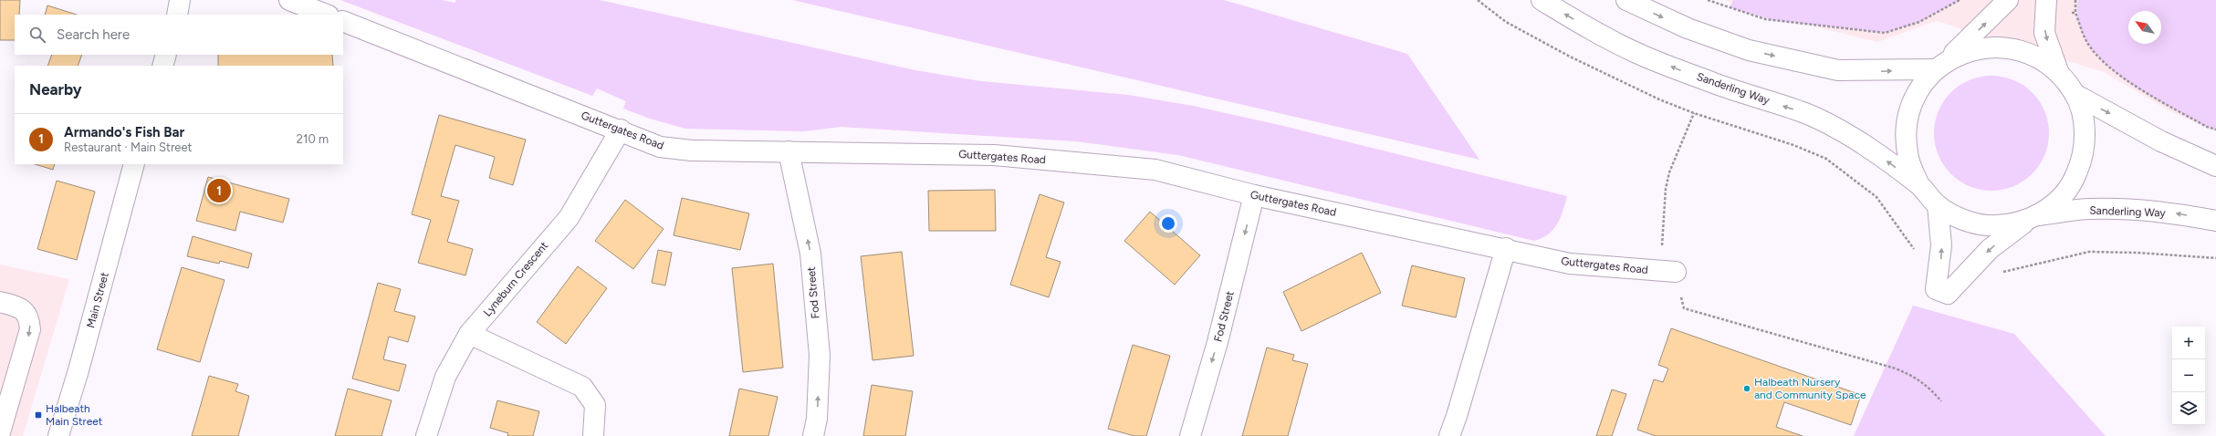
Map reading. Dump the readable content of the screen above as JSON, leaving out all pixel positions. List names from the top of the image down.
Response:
{
  "streets": {
    "street": [
      "Sanderling Way",
      "Guttergates Road",
      "Lyneburn Crescent",
      "Fod Street",
      "Main Street"
    ]
  },
  "crossings": [
    ["Guttergates Road", "Lyneburn Crescent"],
    ["Guttergates Road", "Fod Street"]
  ],
  "places": {
    "other": ["Halbeath Nursery and Community Space"],
    "transit": ["Halbeath Main Street"]
  },
  "north": "top left",
  "page": {
    "search": "Search here",
    "heading": "Nearby",
    "list": [
      {
        "mark": "1",
        "name": "Armando's Fish Bar",
        "note": "Restaurant · Main Street",
        "value": "210 m"
      }
    ],
    "pins": "1",
    "map_buttons": ["+", "−"]
  }
}
